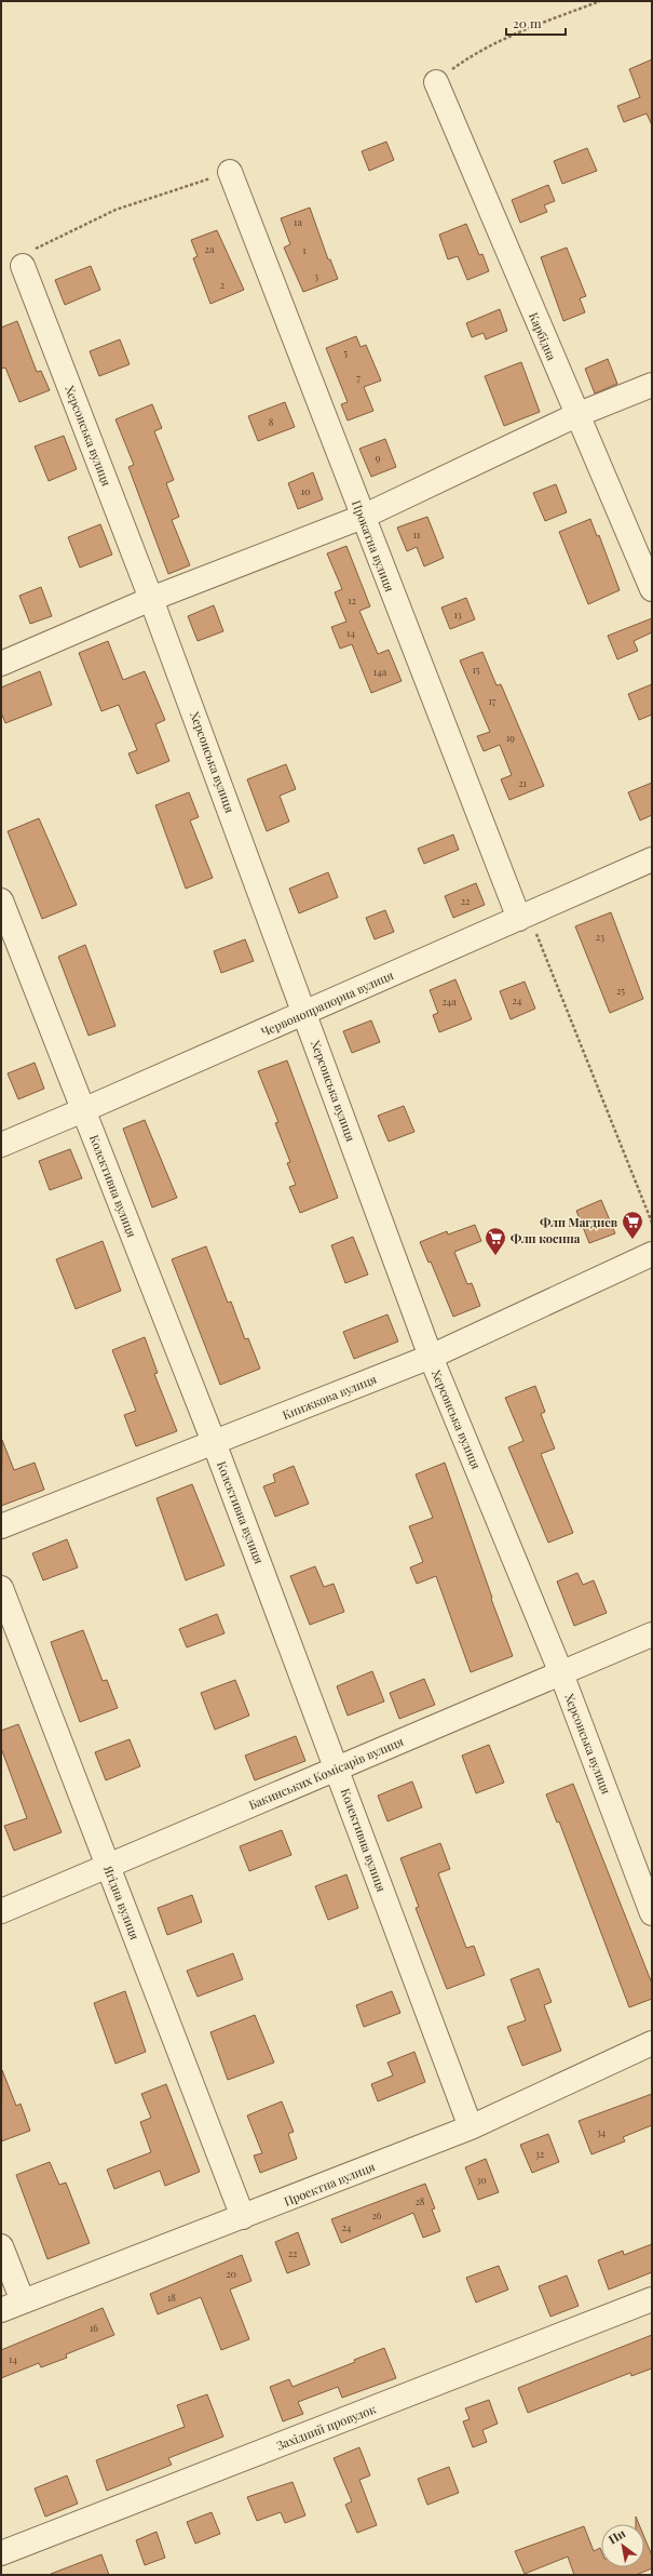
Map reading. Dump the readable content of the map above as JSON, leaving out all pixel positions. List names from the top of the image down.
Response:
{
  "streets": {
    "street": [
      "Карбідна",
      "Херсонська вулиця",
      "Прокатна вулиця",
      "Червонопрапорна вулиця",
      "Колективна вулиця",
      "Книжкова вулиця",
      "Бакинських Комісарів вулиця",
      "Ягідна вулиця",
      "Проектна вулиця",
      "Західний провулок"
    ]
  },
  "crossings": [
    ["Херсонська вулиця", "Червонопрапорна вулиця"],
    ["Херсонська вулиця", "Книжкова вулиця"],
    ["Херсонська вулиця", "Бакинських Комісарів вулиця"],
    ["Прокатна вулиця", "Червонопрапорна вулиця"],
    ["Червонопрапорна вулиця", "Колективна вулиця"],
    ["Колективна вулиця", "Книжкова вулиця"],
    ["Колективна вулиця", "Бакинських Комісарів вулиця"],
    ["Колективна вулиця", "Проектна вулиця"],
    ["Бакинських Комісарів вулиця", "Ягідна вулиця"],
    ["Ягідна вулиця", "Проектна вулиця"]
  ],
  "places": {
    "supermarket": ["Флп Магдиев", "Флп косина"]
  },
  "house_numbers": [
    "1а",
    "2а",
    "1",
    "3",
    "2",
    "5",
    "7",
    "8",
    "9",
    "10",
    "11",
    "12",
    "13",
    "14",
    "15",
    "14а",
    "17",
    "19",
    "21",
    "22",
    "23",
    "25",
    "24",
    "24а",
    "34",
    "32",
    "30",
    "28",
    "26",
    "24",
    "22",
    "20",
    "18",
    "16",
    "14"
  ],
  "scale_bar": "20 m",
  "north": "top left"
}
